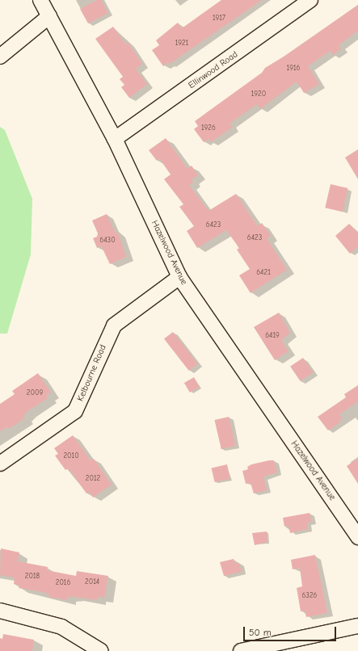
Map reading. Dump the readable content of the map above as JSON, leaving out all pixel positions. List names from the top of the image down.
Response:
{
  "streets": {
    "street": ["Ellinwood Road", "Hazelwood Avenue", "Kelbourne Road"]
  },
  "crossings": [
    ["Ellinwood Road", "Hazelwood Avenue"],
    ["Hazelwood Avenue", "Kelbourne Road"]
  ],
  "house_numbers": [
    "1917",
    "1921",
    "1916",
    "1920",
    "1926",
    "6423",
    "6423",
    "6430",
    "6421",
    "6419",
    "2009",
    "2010",
    "2012",
    "2018",
    "2014",
    "2016",
    "6326"
  ],
  "scale_bar": "50 m"
}
